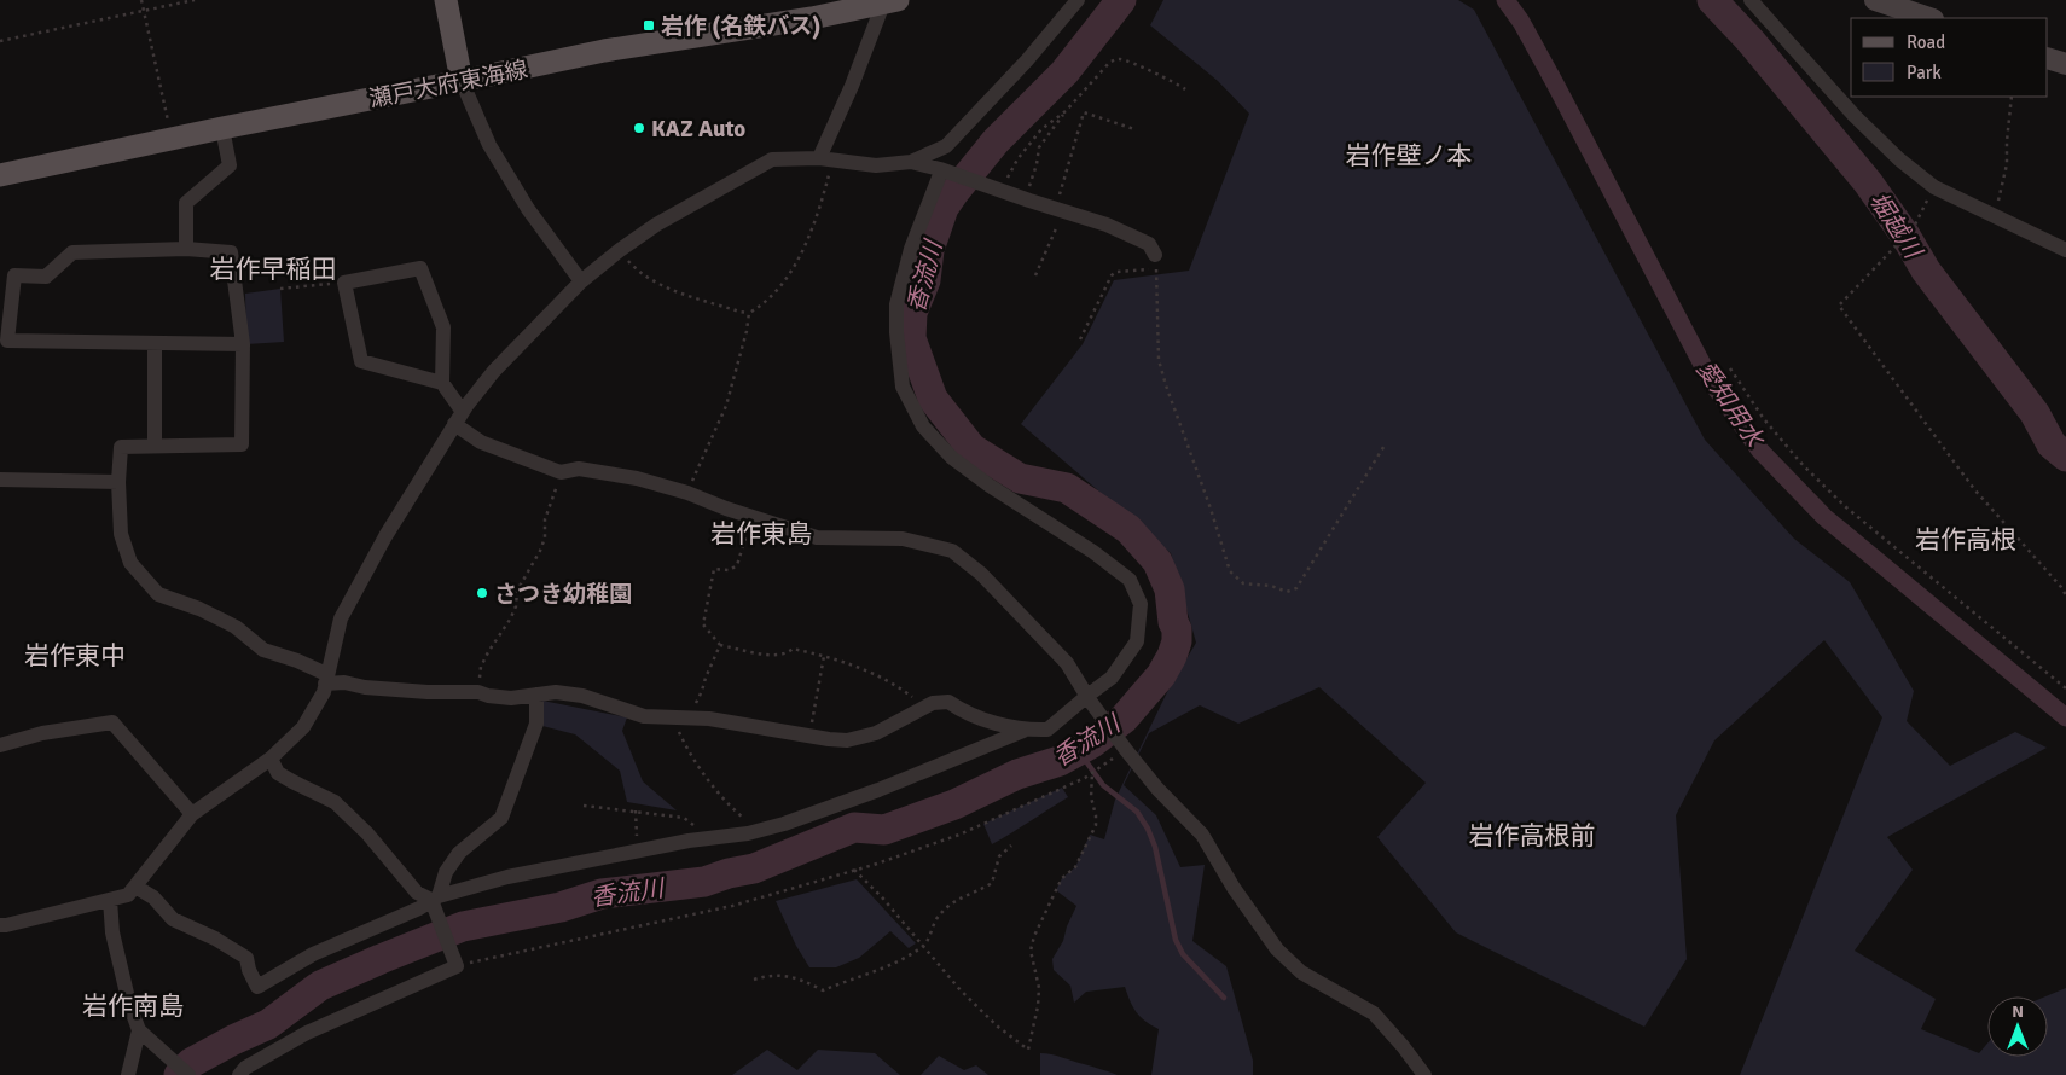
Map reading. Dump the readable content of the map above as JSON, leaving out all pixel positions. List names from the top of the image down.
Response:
{
  "streets": {
    "main road": ["瀬戸大府東海線"]
  },
  "districts": [
    "岩作壁ノ本",
    "岩作早稲田",
    "岩作東島",
    "岩作高根",
    "岩作東中",
    "岩作高根前",
    "岩作南島"
  ],
  "water": ["堀越川", "香流川", "愛知用水"],
  "places": {
    "transit": ["岩作 (名鉄バス)"],
    "other": ["KAZ Auto", "さつき幼稚園"]
  },
  "legend": ["Road", "Park"],
  "north": "top"
}
